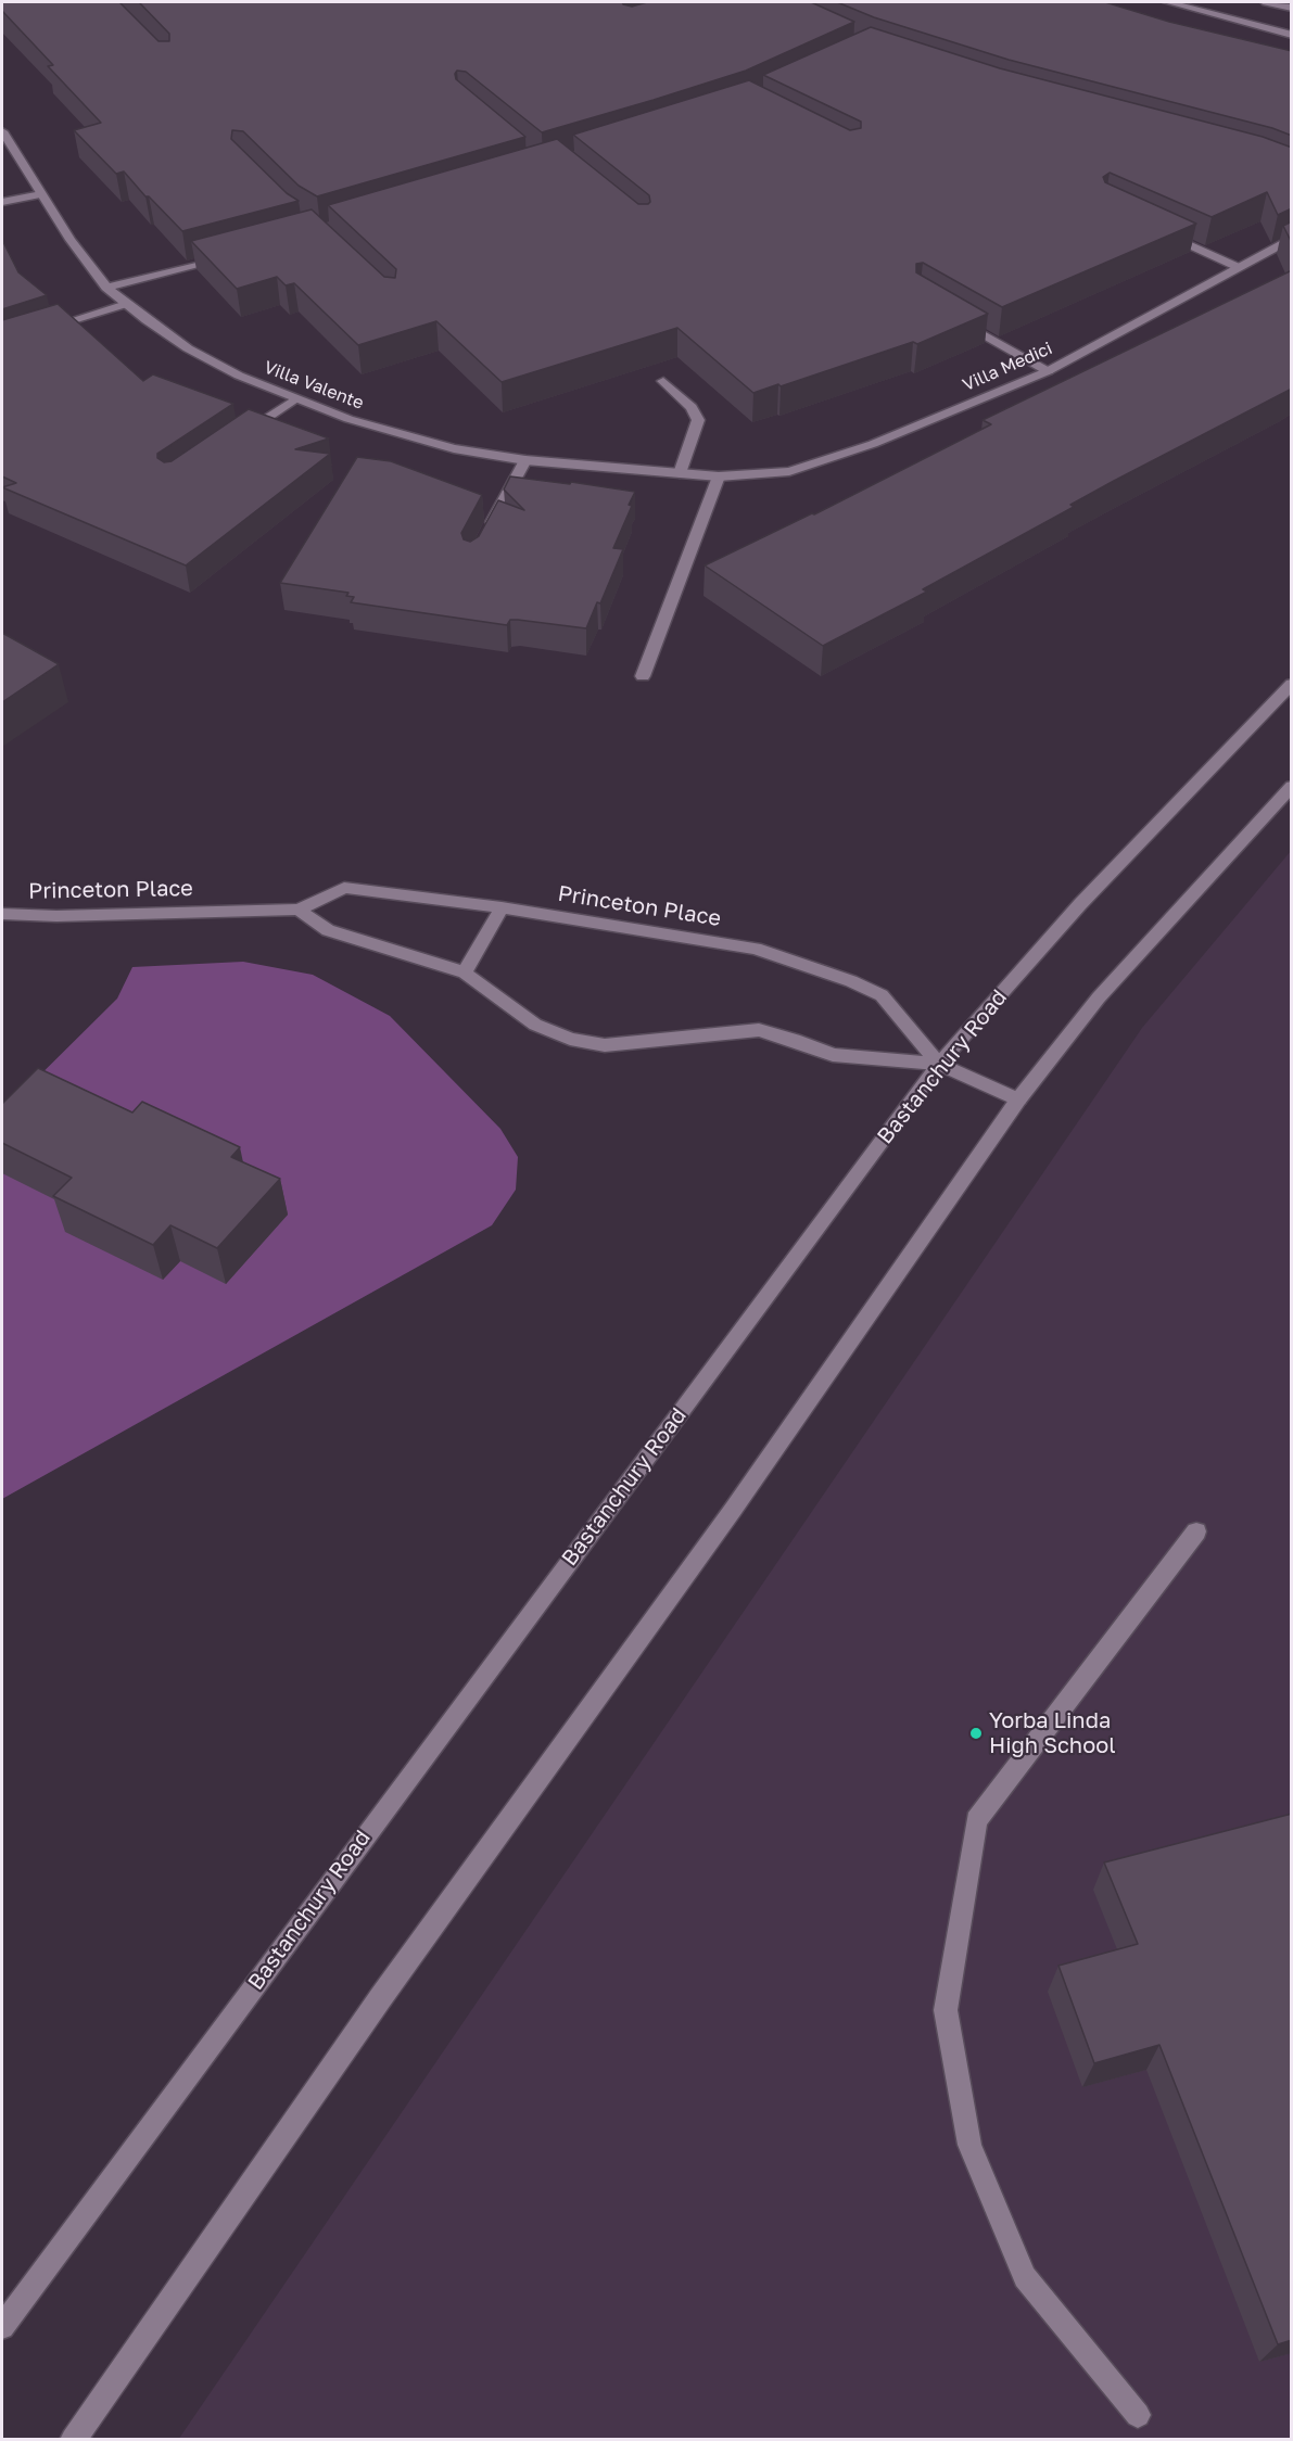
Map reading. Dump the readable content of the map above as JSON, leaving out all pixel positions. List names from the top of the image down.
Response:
{
  "streets": {
    "street": [
      "Villa Medici",
      "Villa Valente",
      "Princeton Place",
      "Bastanchury Road"
    ]
  },
  "crossings": [
    ["Villa Medici", "Villa Valente"],
    ["Princeton Place", "Bastanchury Road"]
  ],
  "places": ["Yorba Linda High School"]
}
